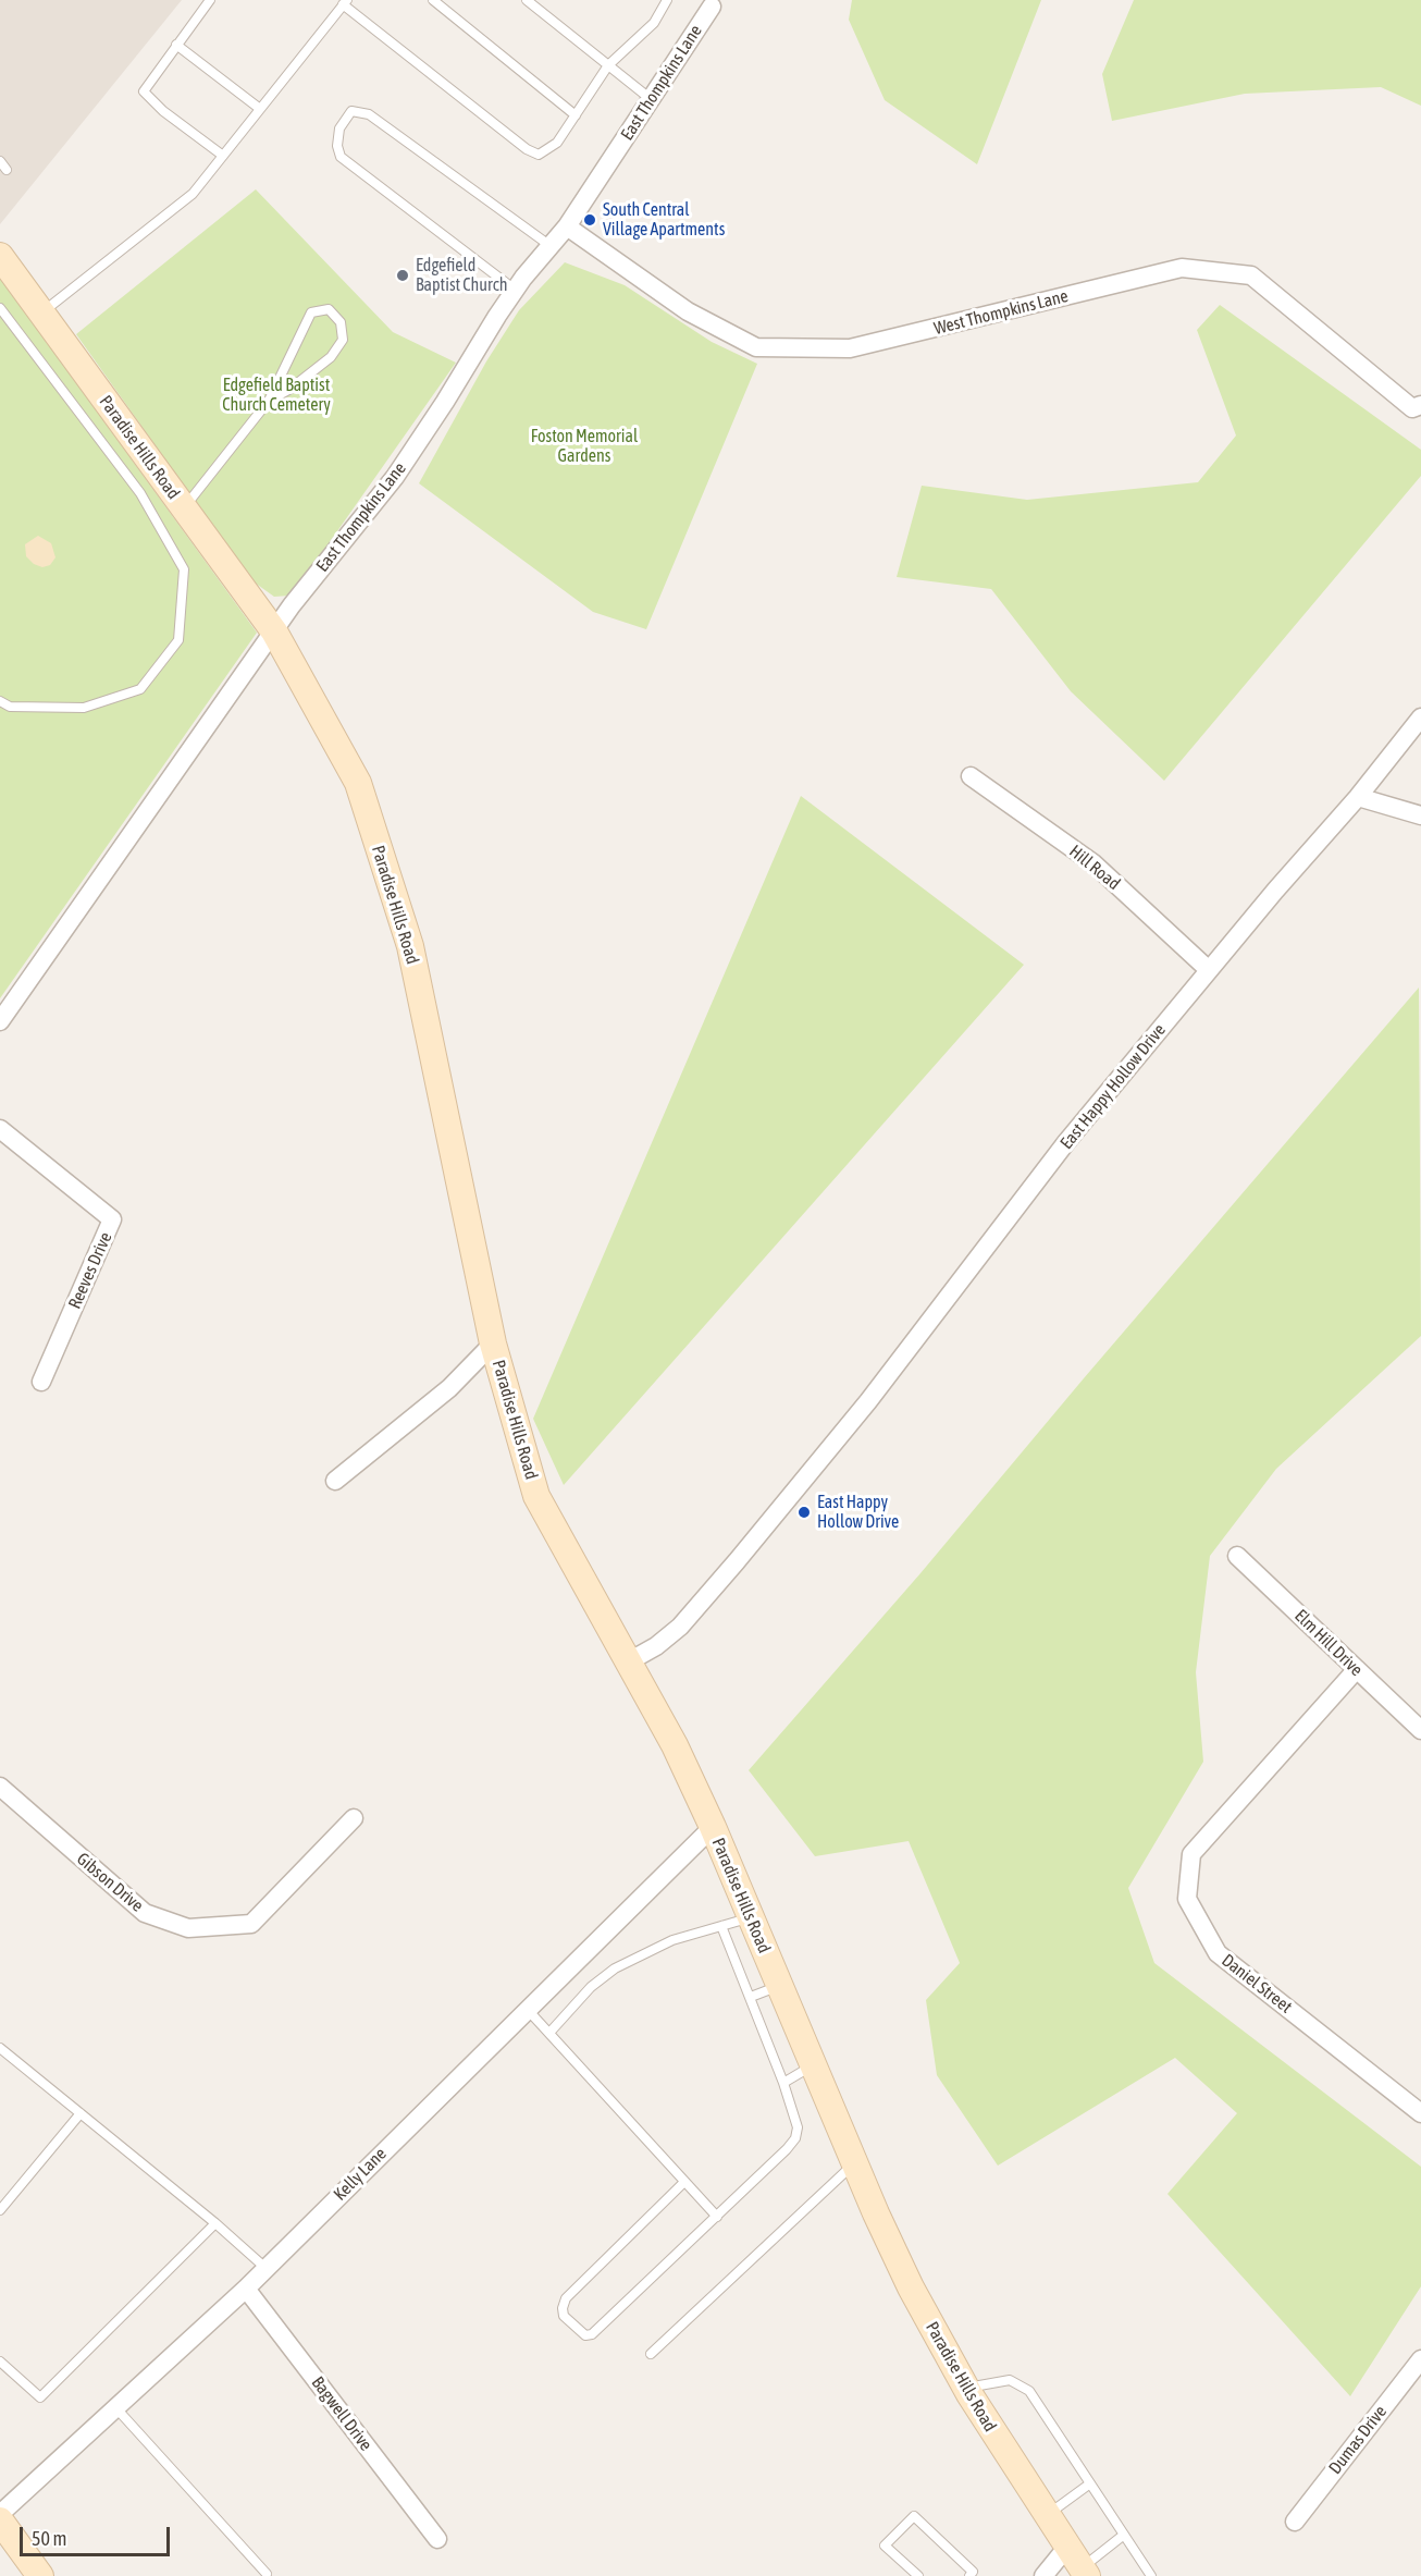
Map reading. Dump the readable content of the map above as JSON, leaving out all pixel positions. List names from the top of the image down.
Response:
{
  "streets": {
    "street": [
      "East Thompkins Lane",
      "West Thompkins Lane",
      "Paradise Hills Road",
      "Hill Road",
      "East Happy Hollow Drive",
      "Reeves Drive",
      "Elm Hill Drive",
      "Gibson Drive",
      "Daniel Street",
      "Kelly Lane",
      "Bagwell Drive",
      "Dumas Drive"
    ]
  },
  "crossings": [
    ["East Thompkins Lane", "West Thompkins Lane"],
    ["East Thompkins Lane", "Paradise Hills Road"],
    ["Paradise Hills Road", "East Happy Hollow Drive"],
    ["Paradise Hills Road", "Kelly Lane"],
    ["Hill Road", "East Happy Hollow Drive"],
    ["Elm Hill Drive", "Daniel Street"],
    ["Kelly Lane", "Bagwell Drive"]
  ],
  "parks": ["Edgefield Baptist Church Cemetery", "Foston Memorial Gardens"],
  "places": ["South Central Village Apartments", "Edgefield Baptist Church", "East Happy Hollow Drive"],
  "scale_bar": "50 m"
}
